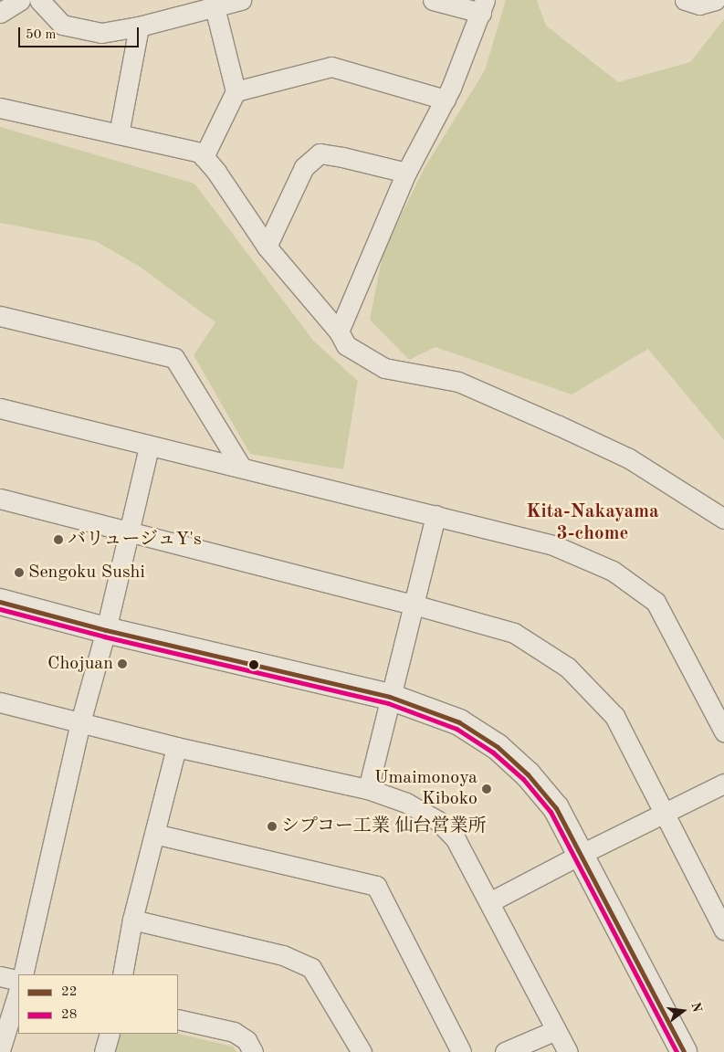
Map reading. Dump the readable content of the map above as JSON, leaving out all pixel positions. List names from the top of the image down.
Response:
{
  "districts": ["Kita-Nakayama 3-chome"],
  "places": [
    "バリュージュY's",
    "Sengoku Sushi",
    "Chojuan",
    "Umaimonoya Kiboko",
    "シプコー工業 仙台営業所"
  ],
  "lines": ["transit line 22", "transit line 28"],
  "legend": ["22", "28"],
  "scale_bar": "50 m",
  "north": "right"
}
